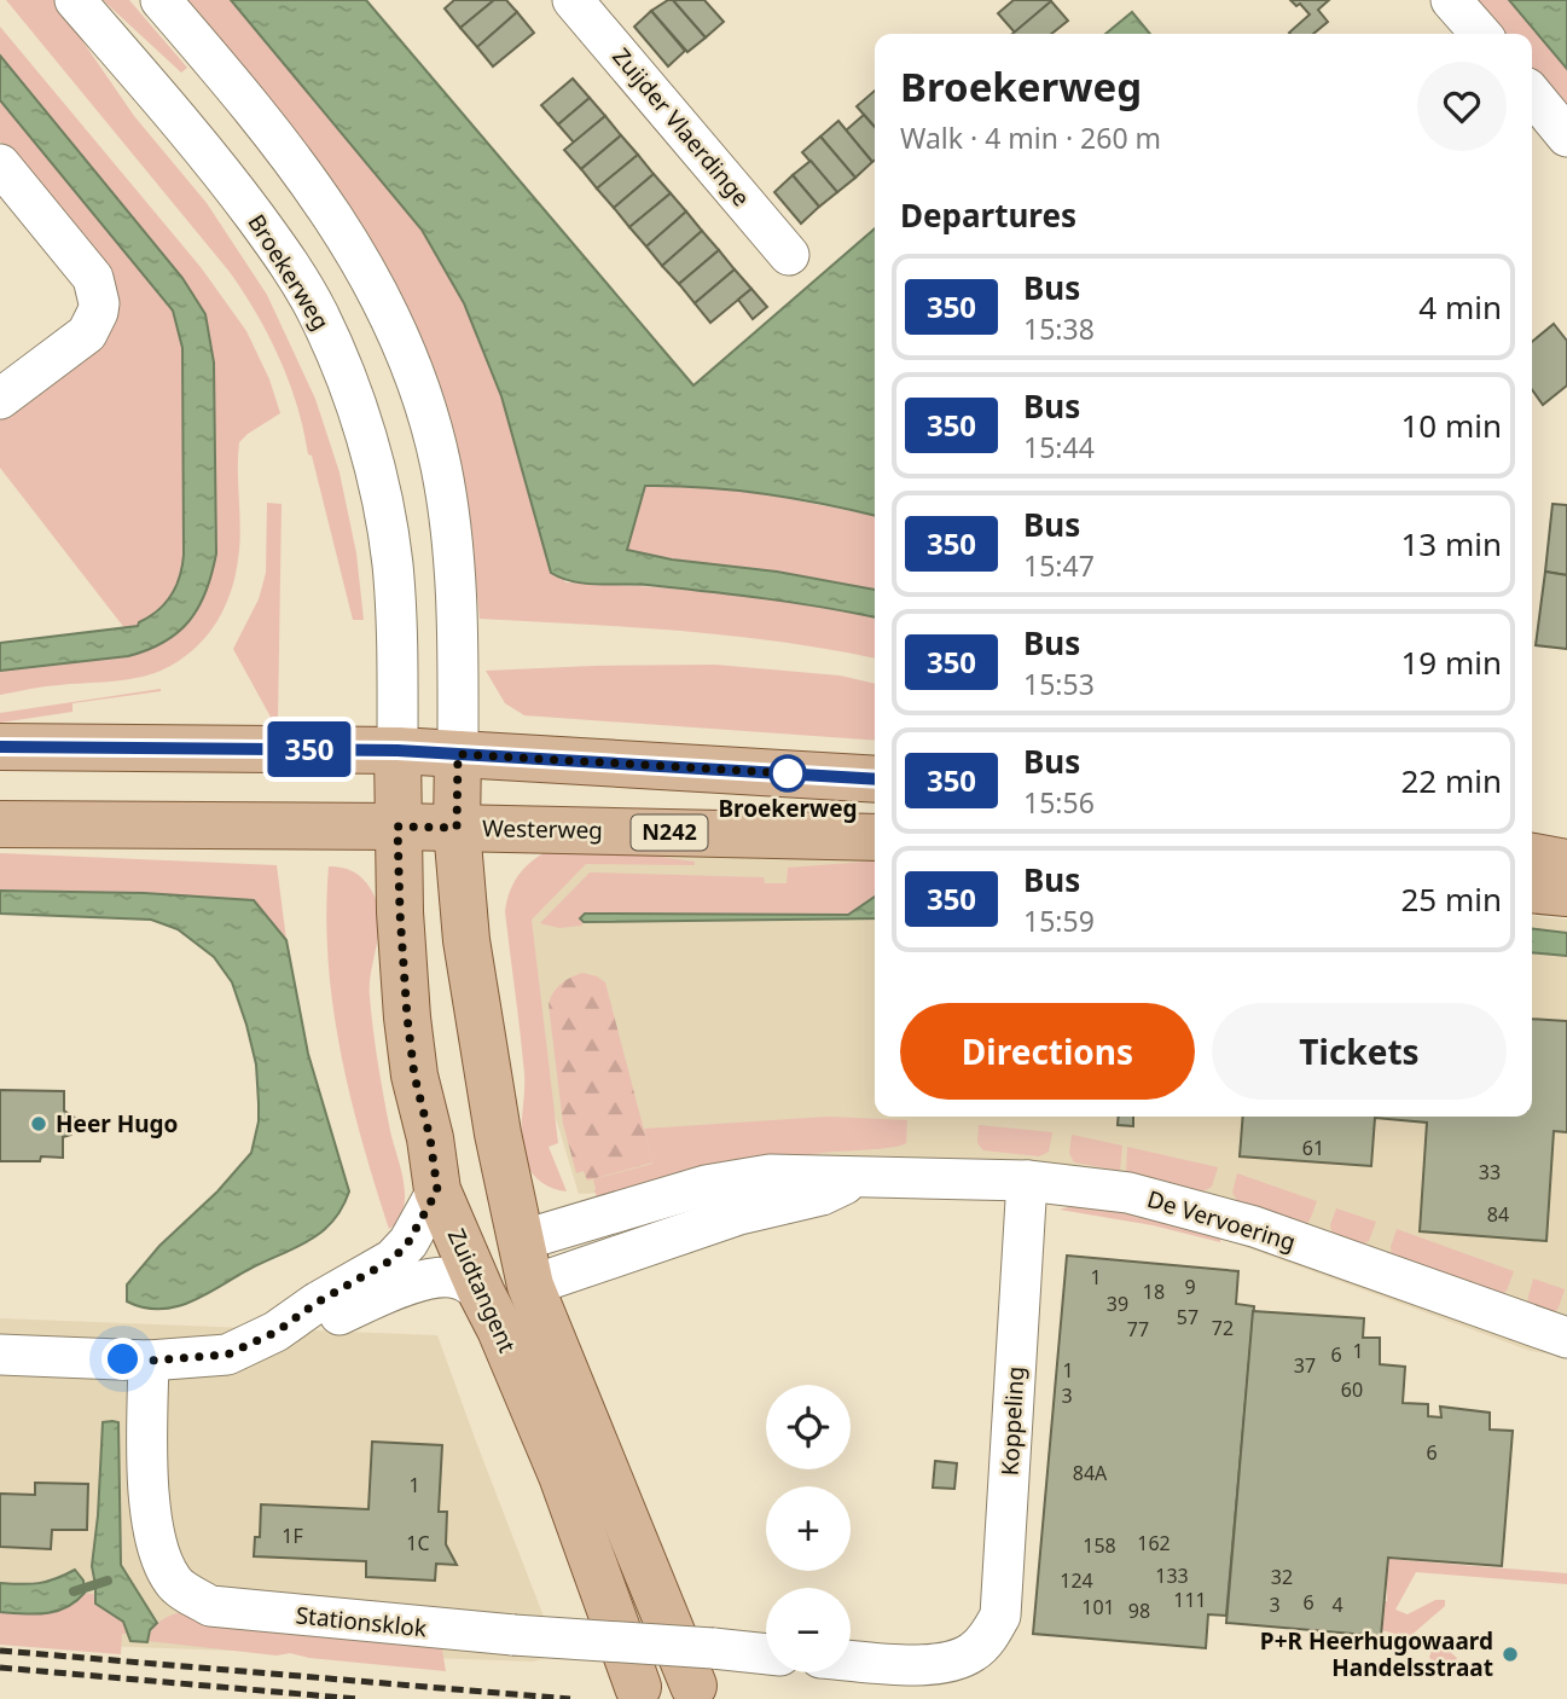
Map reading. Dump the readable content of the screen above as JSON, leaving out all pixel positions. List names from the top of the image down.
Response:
{
  "streets": {
    "main road": ["Westerweg", "N242", "Zuidtangent"],
    "street": [
      "Zuijder Vlaerdinge",
      "Broekerweg",
      "De Vervoering",
      "Koppeling",
      "Stationsklok"
    ]
  },
  "crossings": [
    ["Broekerweg", "Zuidtangent"],
    ["Westerweg", "Zuidtangent"],
    ["De Vervoering", "Zuidtangent"],
    ["De Vervoering", "Koppeling"],
    ["Zuidtangent", "Stationsklok"]
  ],
  "places": ["Broekerweg", "Heer Hugo", "P+R Heerhugowaard Handelsstraat"],
  "lines": ["bus line 350"],
  "house_numbers": [
    "61",
    "33",
    "84",
    "1",
    "9",
    "18",
    "39",
    "57",
    "72",
    "77",
    "1",
    "6",
    "37",
    "1",
    "60",
    "3",
    "6",
    "84A",
    "1",
    "1F",
    "1C",
    "162",
    "158",
    "133",
    "32",
    "124",
    "111",
    "6",
    "3",
    "4",
    "101",
    "98"
  ],
  "page": {
    "on_map": "350",
    "heading": [
      ["Broekerweg", "Walk · 4 min · 260 m"],
      "Departures"
    ],
    "list": [
      {
        "mark": "350",
        "name": "Bus",
        "note": "15:38",
        "value": "4 min"
      },
      {
        "mark": "350",
        "name": "Bus",
        "note": "15:44",
        "value": "10 min"
      },
      {
        "mark": "350",
        "name": "Bus",
        "note": "15:47",
        "value": "13 min"
      },
      {
        "mark": "350",
        "name": "Bus",
        "note": "15:53",
        "value": "19 min"
      },
      {
        "mark": "350",
        "name": "Bus",
        "note": "15:56",
        "value": "22 min"
      },
      {
        "mark": "350",
        "name": "Bus",
        "note": "15:59",
        "value": "25 min"
      }
    ],
    "buttons": ["Directions", "Tickets"],
    "map_buttons": ["+", "−"]
  }
}
